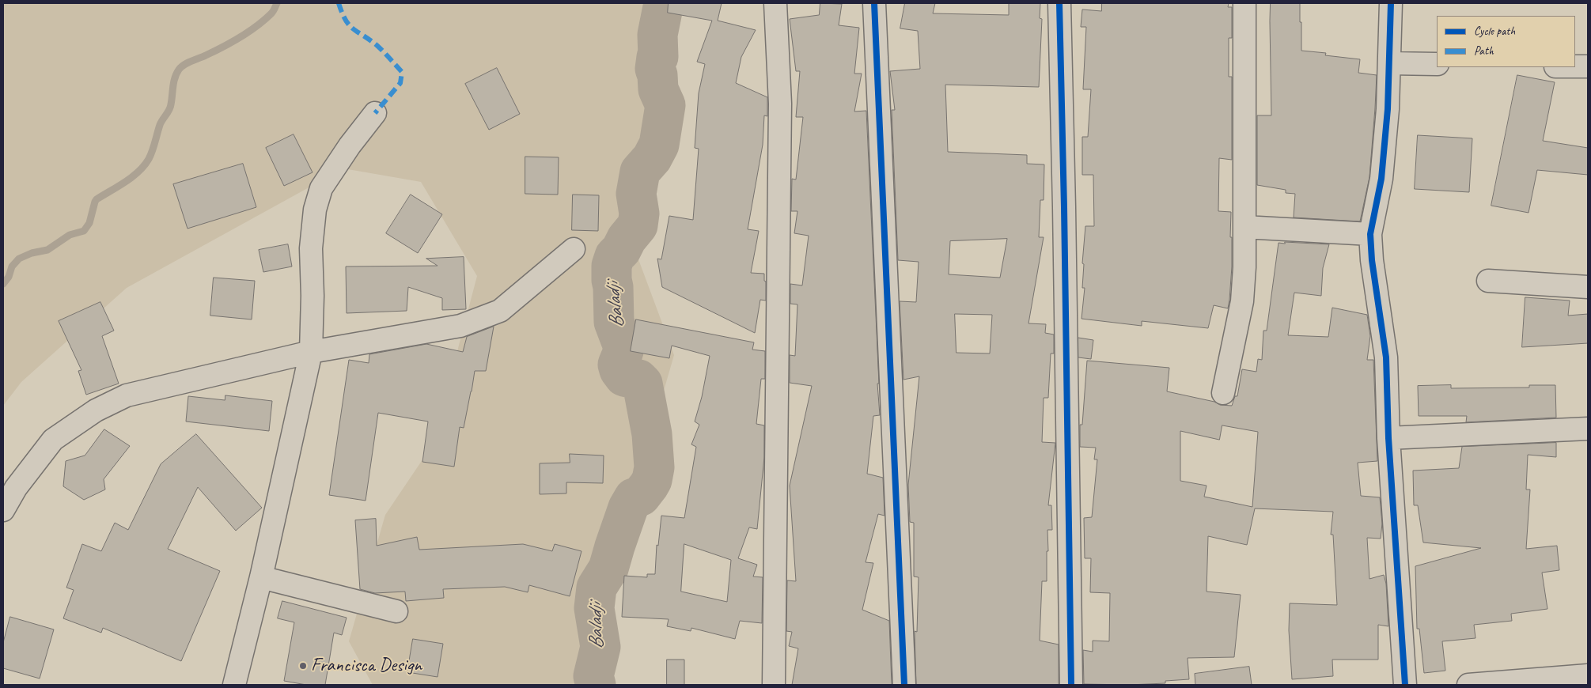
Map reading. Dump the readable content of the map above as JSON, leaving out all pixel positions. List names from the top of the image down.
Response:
{
  "water": ["Baladji"],
  "places": ["Francisca Design"],
  "legend": ["Cycle path", "Path"]
}
